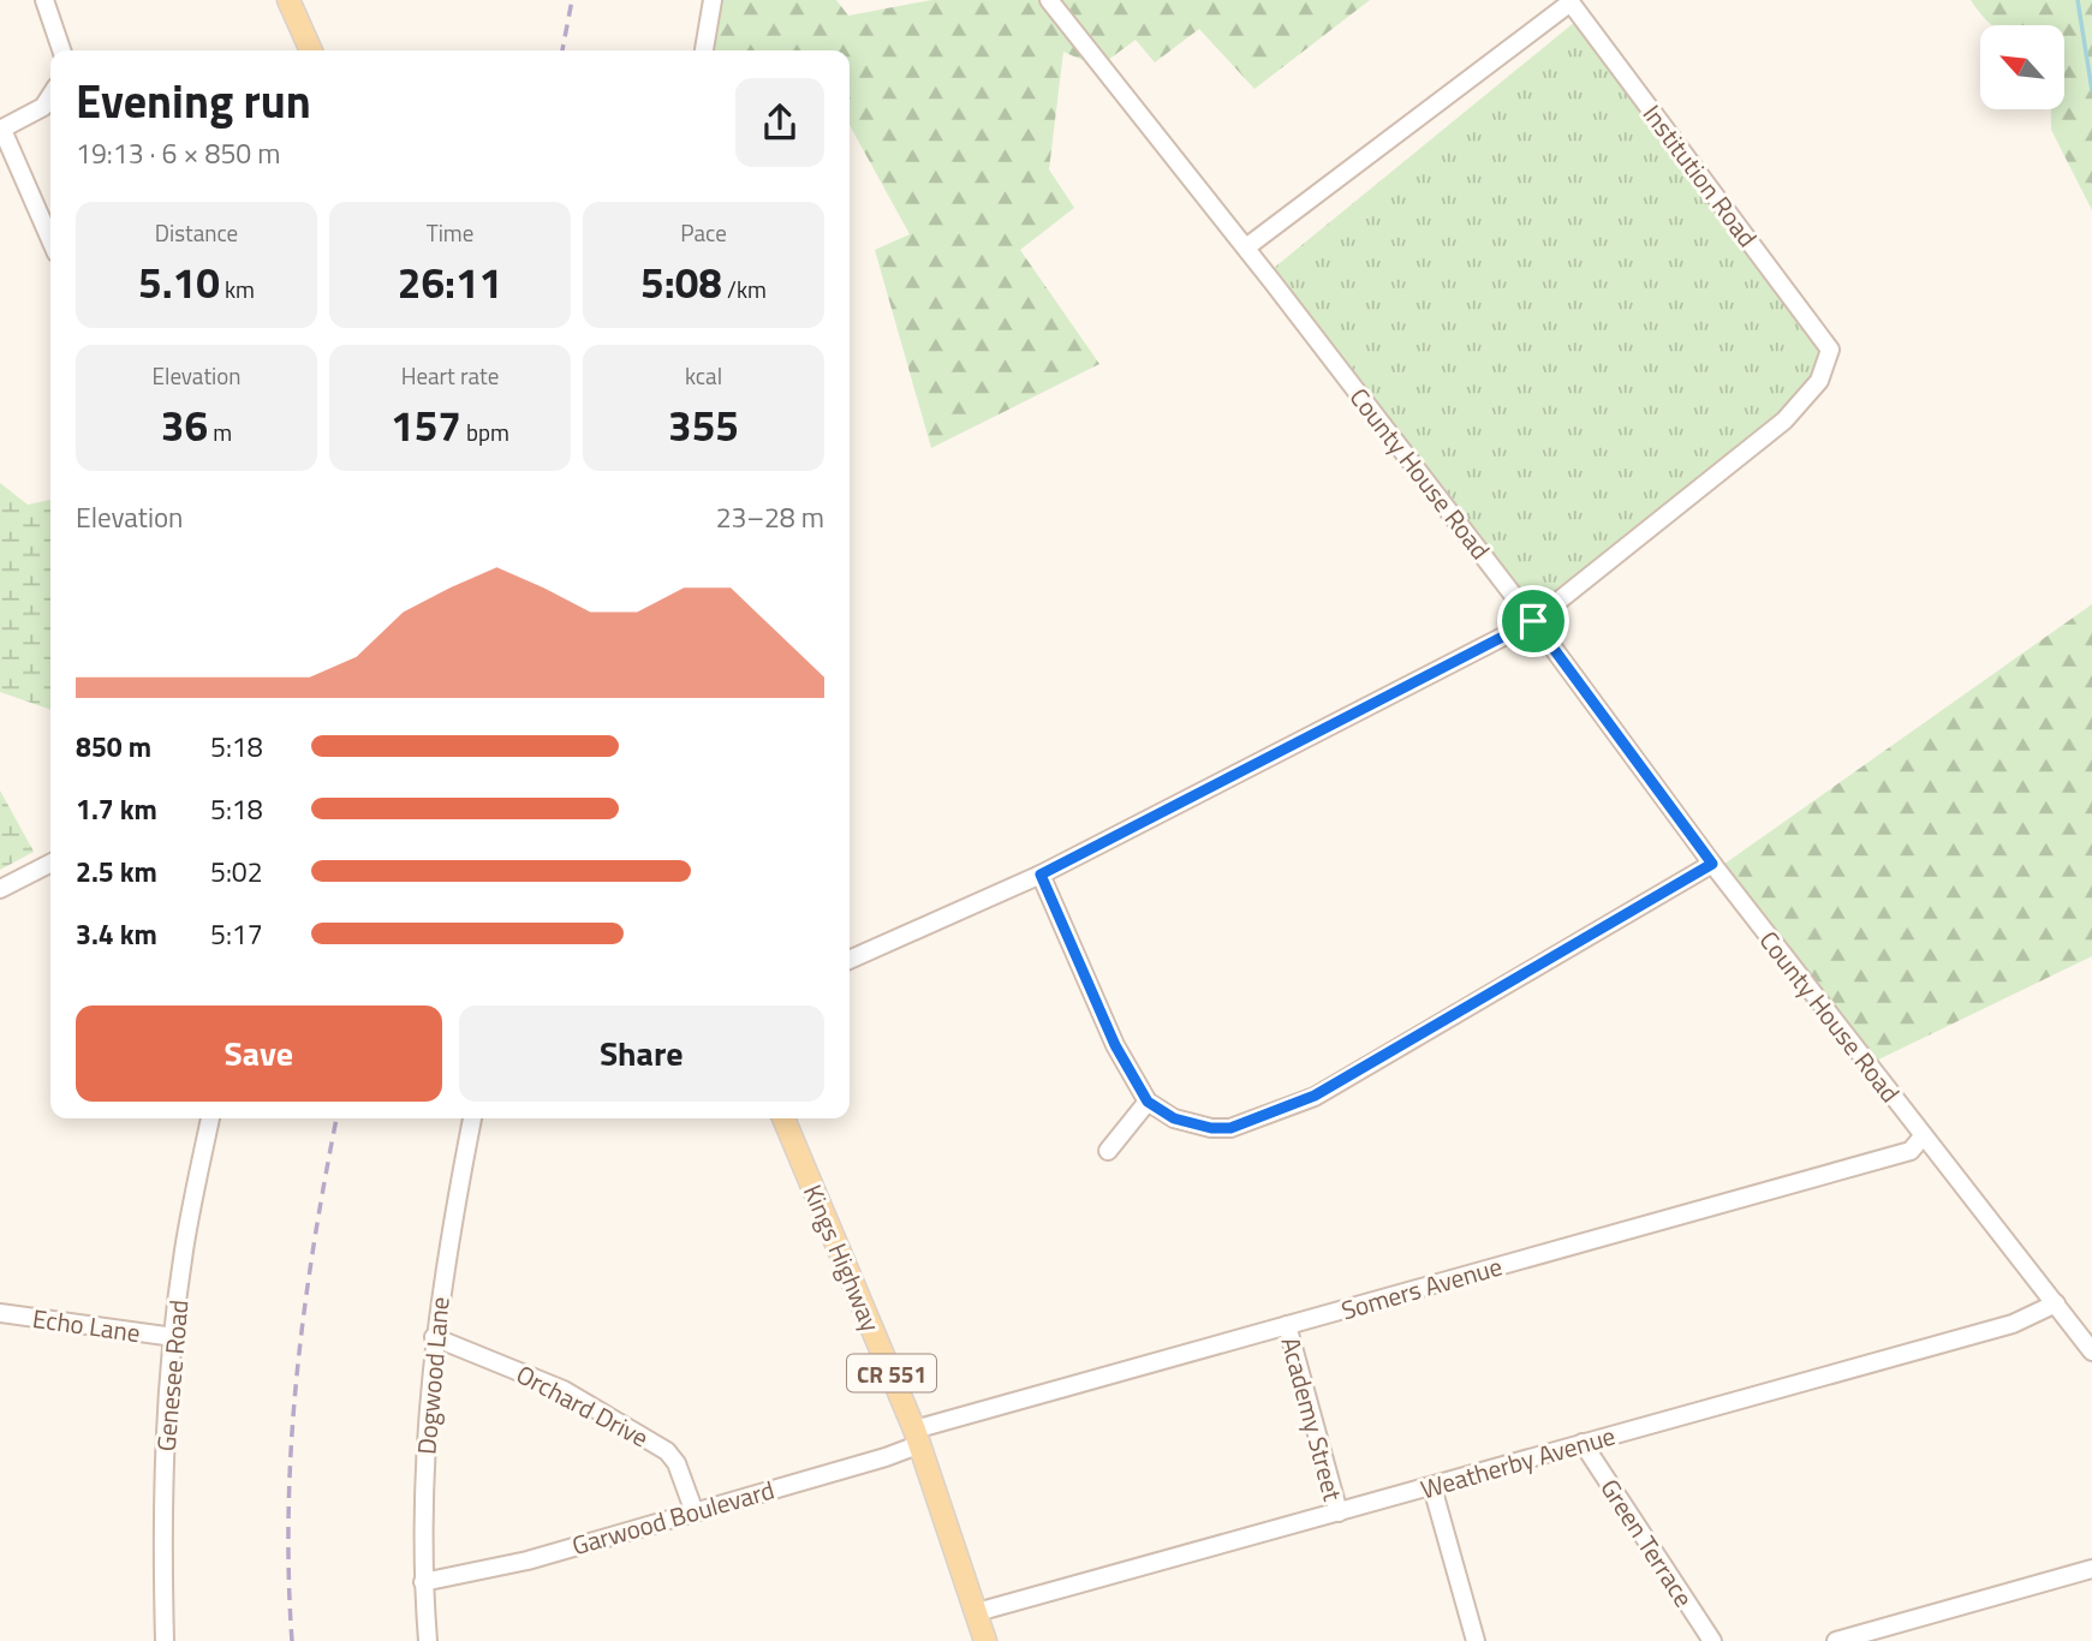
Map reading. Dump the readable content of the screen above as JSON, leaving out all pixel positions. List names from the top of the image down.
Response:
{
  "streets": {
    "main road": ["Kings Highway", "CR 551"],
    "street": [
      "Institution Road",
      "County House Road",
      "Somers Avenue",
      "Echo Lane",
      "Genesee Road",
      "Dogwood Lane",
      "Orchard Drive",
      "Academy Street",
      "Weatherby Avenue",
      "Garwood Boulevard",
      "Green Terrace"
    ]
  },
  "crossings": [
    ["Institution Road", "County House Road"],
    ["County House Road", "Somers Avenue"],
    ["County House Road", "Weatherby Avenue"],
    ["Kings Highway", "Somers Avenue"],
    ["Kings Highway", "Weatherby Avenue"],
    ["Kings Highway", "Garwood Boulevard"],
    ["Somers Avenue", "Academy Street"],
    ["Somers Avenue", "Garwood Boulevard"],
    ["Echo Lane", "Genesee Road"],
    ["Dogwood Lane", "Orchard Drive"],
    ["Dogwood Lane", "Garwood Boulevard"],
    ["Orchard Drive", "Garwood Boulevard"],
    ["Academy Street", "Weatherby Avenue"],
    ["Weatherby Avenue", "Green Terrace"]
  ],
  "north": "top left",
  "page": {
    "heading": ["Evening run", "19:13 · 6 × 850 m"],
    "stats": [
      ["Distance", "5.10 km"],
      ["Time", "26:11"],
      ["Pace", "5:08 /km"],
      ["Elevation", "36 m"],
      ["Heart rate", "157 bpm"],
      ["kcal", "355"]
    ],
    "chart": ["Elevation", "23–28 m"],
    "list": [
      {
        "name": "850 m",
        "note": "5:18"
      },
      {
        "name": "1.7 km",
        "note": "5:18"
      },
      {
        "name": "2.5 km",
        "note": "5:02"
      },
      {
        "name": "3.4 km",
        "note": "5:17"
      }
    ],
    "buttons": ["Save", "Share"]
  }
}
